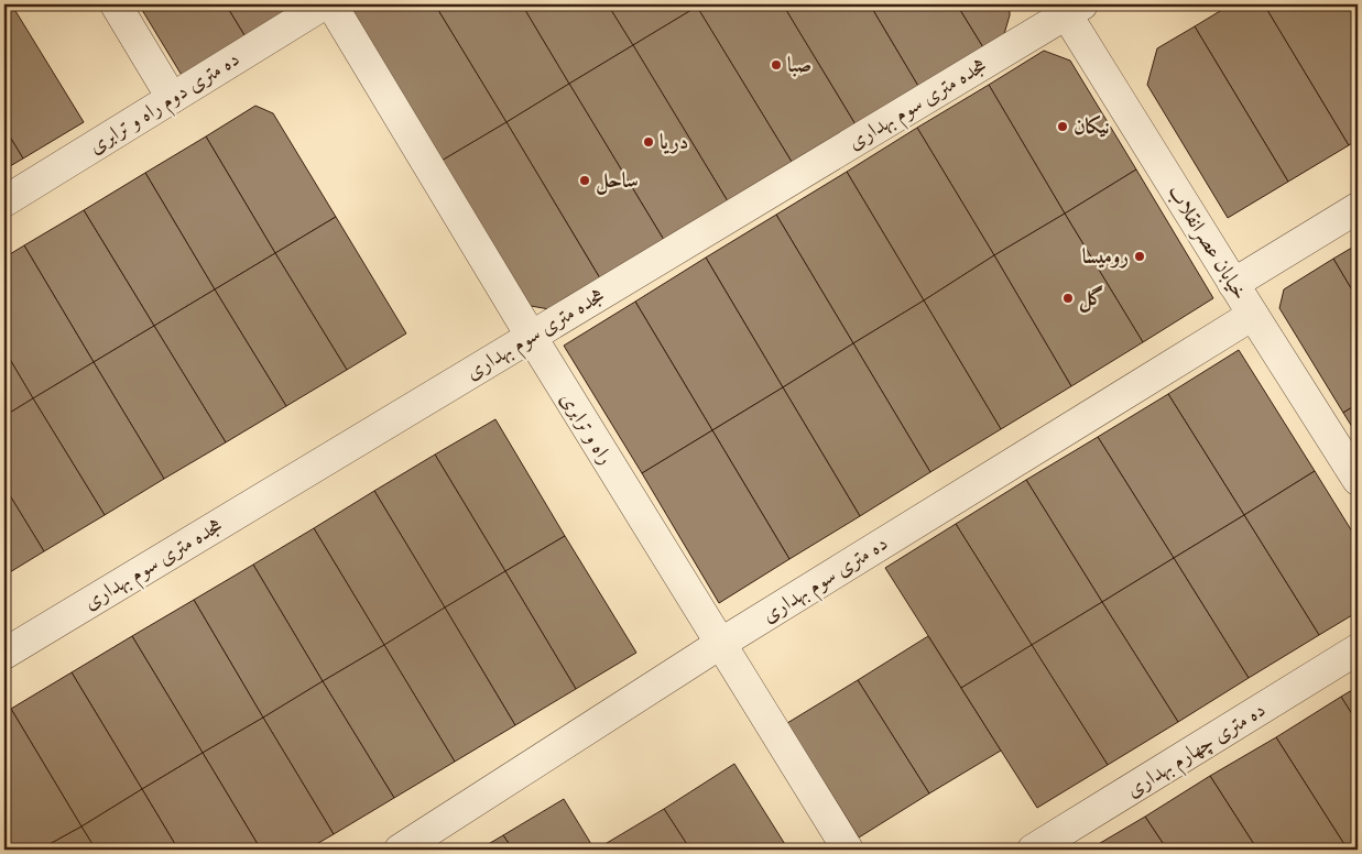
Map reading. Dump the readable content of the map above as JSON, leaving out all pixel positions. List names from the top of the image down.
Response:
{
  "streets": {
    "street": [
      "ده متری دوم راه و ترابری",
      "هجده متری سوم بهداری",
      "خیابان عصرانقلاب",
      "راه و ترابری",
      "ده متری سوم بهداری",
      "ده متری چهارم بهداری"
    ]
  },
  "crossings": [
    ["هجده متری سوم بهداری", "خیابان عصرانقلاب"],
    ["هجده متری سوم بهداری", "راه و ترابری"],
    ["خیابان عصرانقلاب", "ده متری سوم بهداری"],
    ["راه و ترابری", "ده متری سوم بهداری"]
  ],
  "places": [
    "صبا",
    "نیکان",
    "دریا",
    "ساحل",
    "رومیسا",
    "گل"
  ]
}
